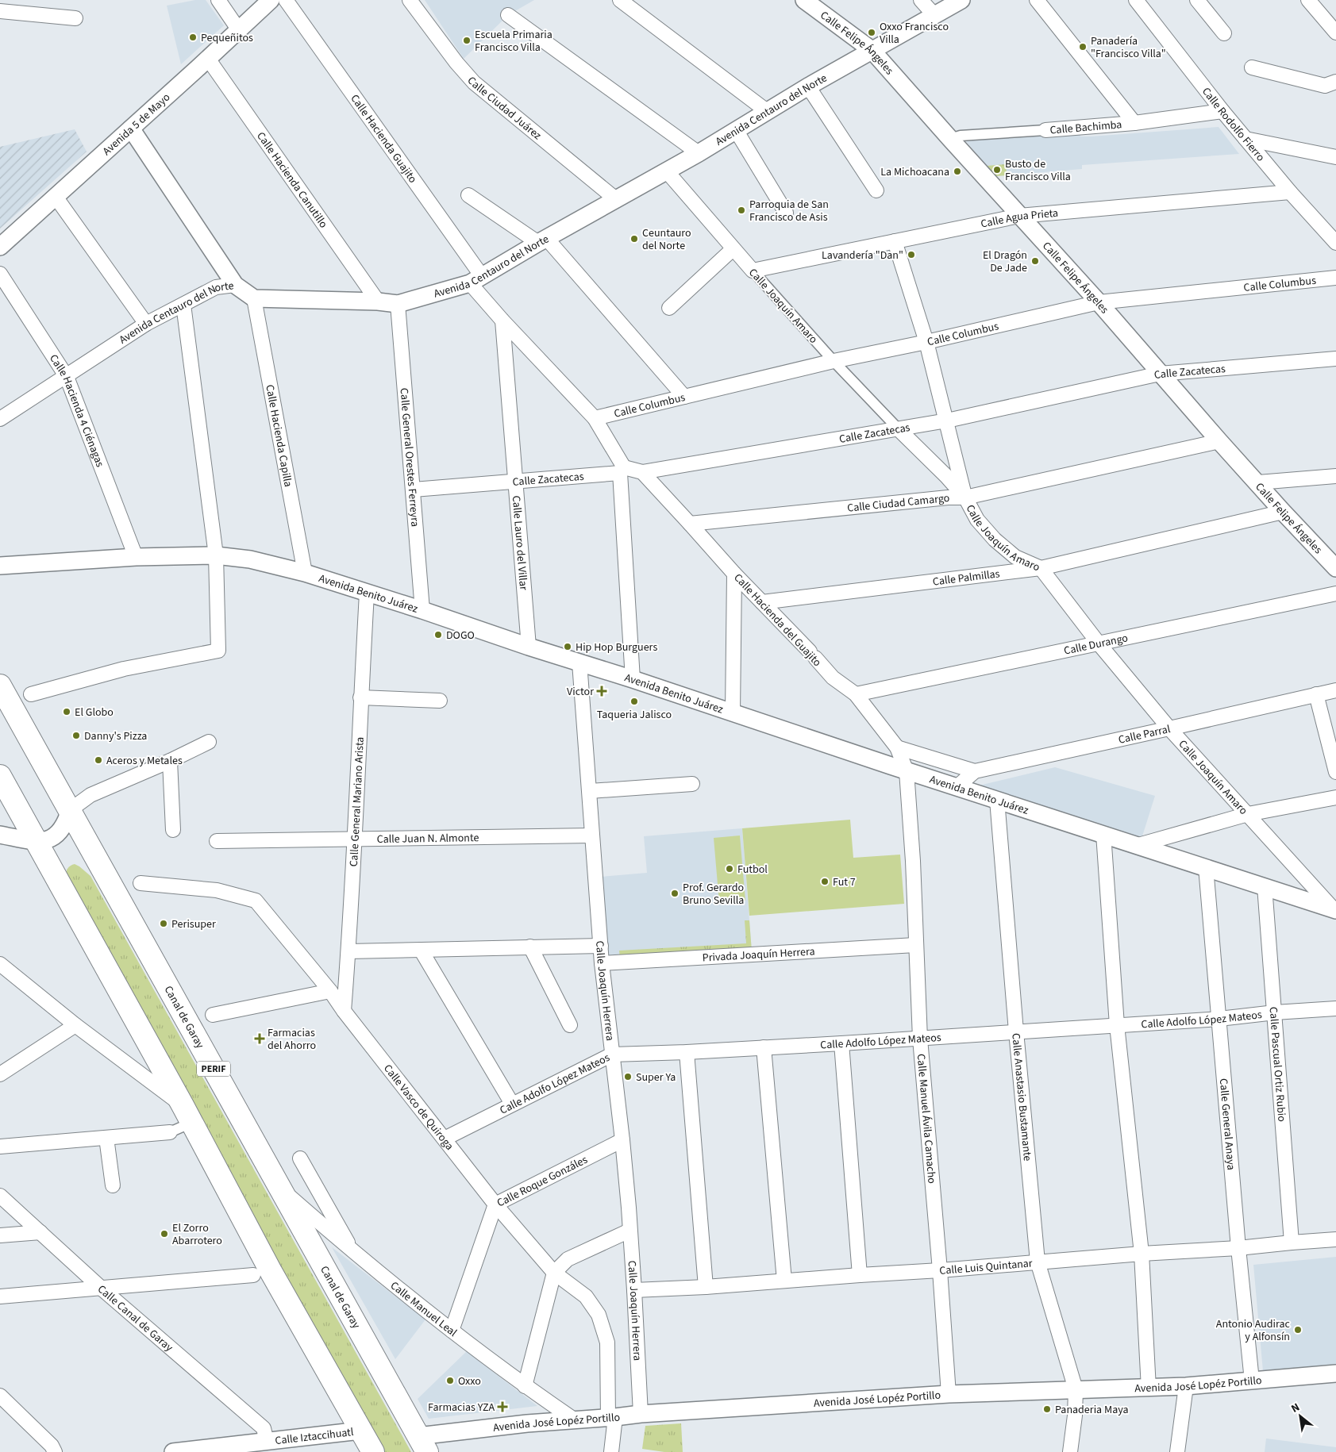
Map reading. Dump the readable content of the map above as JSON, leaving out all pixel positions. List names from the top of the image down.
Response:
{
  "streets": {
    "main road": ["Canal de Garay", "PERIF"],
    "street": [
      "Calle Felipe Ángeles",
      "Calle Ciudad Juárez",
      "Avenida Centauro del Norte",
      "Avenida 5 de Mayo",
      "Calle Rodolfo Fierro",
      "Calle Bachimba",
      "Calle Hacienda Guajito",
      "Calle Hacienda Canutillo",
      "Calle Agua Prieta",
      "Calle Columbus",
      "Calle Joaquín Amaro",
      "Calle Zacatecas",
      "Calle Hacienda 4 Ciénagas",
      "Calle Hacienda Capilla",
      "Calle General Orestes Ferreyra",
      "Calle Ciudad Camargo",
      "Calle Lauro del Villar",
      "Calle Palmillas",
      "Avenida Benito Juárez",
      "Calle Hacienda del Guajito",
      "Calle Durango",
      "Calle Parral",
      "Calle General Mariano Arista",
      "Calle Juan N. Almonte",
      "Privada Joaquín Herrera",
      "Calle Joaquín Herrera",
      "Calle Adolfo López Mateos",
      "Calle Pascual Ortiz Rubio",
      "Calle Anastasio Bustamante",
      "Calle Vasco de Quiroga",
      "Calle Manuel Ávila Camacho",
      "Calle General Anaya",
      "Calle Roque Gonzáles",
      "Calle Luis Quintanar",
      "Calle Manuel Leal",
      "Calle Canal de Garay",
      "Avenida José Lopéz Portillo",
      "Calle Iztaccihuatl"
    ]
  },
  "crossings": [
    ["Calle Felipe Ángeles", "Avenida Centauro del Norte"],
    ["Calle Felipe Ángeles", "Calle Bachimba"],
    ["Calle Felipe Ángeles", "Calle Agua Prieta"],
    ["Calle Felipe Ángeles", "Calle Columbus"],
    ["Calle Felipe Ángeles", "Calle Zacatecas"],
    ["Calle Felipe Ángeles", "Calle Ciudad Camargo"],
    ["Calle Felipe Ángeles", "Calle Palmillas"],
    ["Calle Ciudad Juárez", "Avenida Centauro del Norte"],
    ["Avenida Centauro del Norte", "Calle Hacienda Guajito"],
    ["Avenida Centauro del Norte", "Calle Hacienda Canutillo"],
    ["Avenida Centauro del Norte", "Calle Joaquín Amaro"],
    ["Avenida Centauro del Norte", "Calle Hacienda 4 Ciénagas"],
    ["Avenida Centauro del Norte", "Calle Hacienda Capilla"],
    ["Avenida Centauro del Norte", "Calle General Orestes Ferreyra"],
    ["Avenida 5 de Mayo", "Calle Hacienda Canutillo"],
    ["Calle Rodolfo Fierro", "Calle Bachimba"],
    ["Calle Rodolfo Fierro", "Calle Agua Prieta"],
    ["Calle Agua Prieta", "Calle Joaquín Amaro"],
    ["Calle Columbus", "Calle Joaquín Amaro"],
    ["Calle Joaquín Amaro", "Calle Zacatecas"],
    ["Calle Joaquín Amaro", "Calle Ciudad Camargo"],
    ["Calle Joaquín Amaro", "Calle Palmillas"],
    ["Calle Joaquín Amaro", "Avenida Benito Juárez"],
    ["Calle Joaquín Amaro", "Calle Durango"],
    ["Calle Joaquín Amaro", "Calle Parral"],
    ["Calle Zacatecas", "Calle General Orestes Ferreyra"],
    ["Calle Zacatecas", "Calle Lauro del Villar"],
    ["Calle Zacatecas", "Calle Hacienda del Guajito"],
    ["Calle Hacienda 4 Ciénagas", "Avenida Benito Juárez"],
    ["Calle Hacienda Capilla", "Avenida Benito Juárez"],
    ["Calle General Orestes Ferreyra", "Avenida Benito Juárez"],
    ["Calle Ciudad Camargo", "Calle Hacienda del Guajito"],
    ["Calle Lauro del Villar", "Avenida Benito Juárez"],
    ["Calle Palmillas", "Calle Hacienda del Guajito"],
    ["Avenida Benito Juárez", "Calle Hacienda del Guajito"],
    ["Avenida Benito Juárez", "Calle Parral"],
    ["Avenida Benito Juárez", "Calle General Mariano Arista"],
    ["Avenida Benito Juárez", "Calle Joaquín Herrera"],
    ["Avenida Benito Juárez", "Calle Pascual Ortiz Rubio"],
    ["Avenida Benito Juárez", "Calle Anastasio Bustamante"],
    ["Avenida Benito Juárez", "Calle Manuel Ávila Camacho"],
    ["Avenida Benito Juárez", "Calle General Anaya"],
    ["Calle Hacienda del Guajito", "Calle Durango"],
    ["Calle Hacienda del Guajito", "Calle Manuel Ávila Camacho"],
    ["Calle General Mariano Arista", "Calle Juan N. Almonte"],
    ["Calle General Mariano Arista", "Calle Vasco de Quiroga"],
    ["Calle Juan N. Almonte", "Calle Joaquín Herrera"],
    ["Privada Joaquín Herrera", "Calle Joaquín Herrera"],
    ["Privada Joaquín Herrera", "Calle Manuel Ávila Camacho"],
    ["Calle Joaquín Herrera", "Calle Adolfo López Mateos"],
    ["Calle Joaquín Herrera", "Calle Roque Gonzáles"],
    ["Calle Joaquín Herrera", "Calle Luis Quintanar"],
    ["Calle Joaquín Herrera", "Avenida José Lopéz Portillo"],
    ["Canal de Garay", "Calle Manuel Leal"],
    ["Canal de Garay", "Avenida José Lopéz Portillo"],
    ["Calle Adolfo López Mateos", "Calle Pascual Ortiz Rubio"],
    ["Calle Adolfo López Mateos", "Calle Anastasio Bustamante"],
    ["Calle Adolfo López Mateos", "Calle Vasco de Quiroga"],
    ["Calle Adolfo López Mateos", "Calle Manuel Ávila Camacho"],
    ["Calle Adolfo López Mateos", "Calle General Anaya"],
    ["Calle Pascual Ortiz Rubio", "Calle Luis Quintanar"],
    ["Calle Anastasio Bustamante", "Calle Luis Quintanar"],
    ["Calle Anastasio Bustamante", "Avenida José Lopéz Portillo"],
    ["Calle Vasco de Quiroga", "Calle Roque Gonzáles"],
    ["Calle Vasco de Quiroga", "Avenida José Lopéz Portillo"],
    ["Calle Manuel Ávila Camacho", "Calle Luis Quintanar"],
    ["Calle Manuel Ávila Camacho", "Avenida José Lopéz Portillo"],
    ["Calle General Anaya", "Calle Luis Quintanar"],
    ["Calle General Anaya", "Avenida José Lopéz Portillo"],
    ["Calle Roque Gonzáles", "Calle Manuel Leal"],
    ["Calle Manuel Leal", "Avenida José Lopéz Portillo"],
    ["Calle Canal de Garay", "Calle Iztaccihuatl"]
  ],
  "places": {
    "other": [
      "Oxxo Francisco Villa",
      "Pequeñitos",
      "Escuela Primaria Francisco Villa",
      "Panadería \"Francisco Villa\"",
      "Busto de Francisco Villa",
      "La Michoacana",
      "Parroquia de San Francisco de Asis",
      "Ceuntauro del Norte",
      "Lavandería \"Dan\"",
      "El Dragón De Jade",
      "DOGO",
      "Hip Hop Burguers",
      "Taqueria Jalisco",
      "El Globo",
      "Danny's Pizza",
      "Aceros y Metales",
      "Futbol",
      "Fut 7",
      "Prof. Gerardo Bruno Sevilla",
      "Perisuper",
      "Super Ya",
      "El Zorro Abarrotero",
      "Antonio Audirac y Alfonsín",
      "Oxxo",
      "Panaderia Maya"
    ],
    "health": ["Victor", "Farmacias del Ahorro", "Farmacias YZA"]
  },
  "north": "top left"
}
